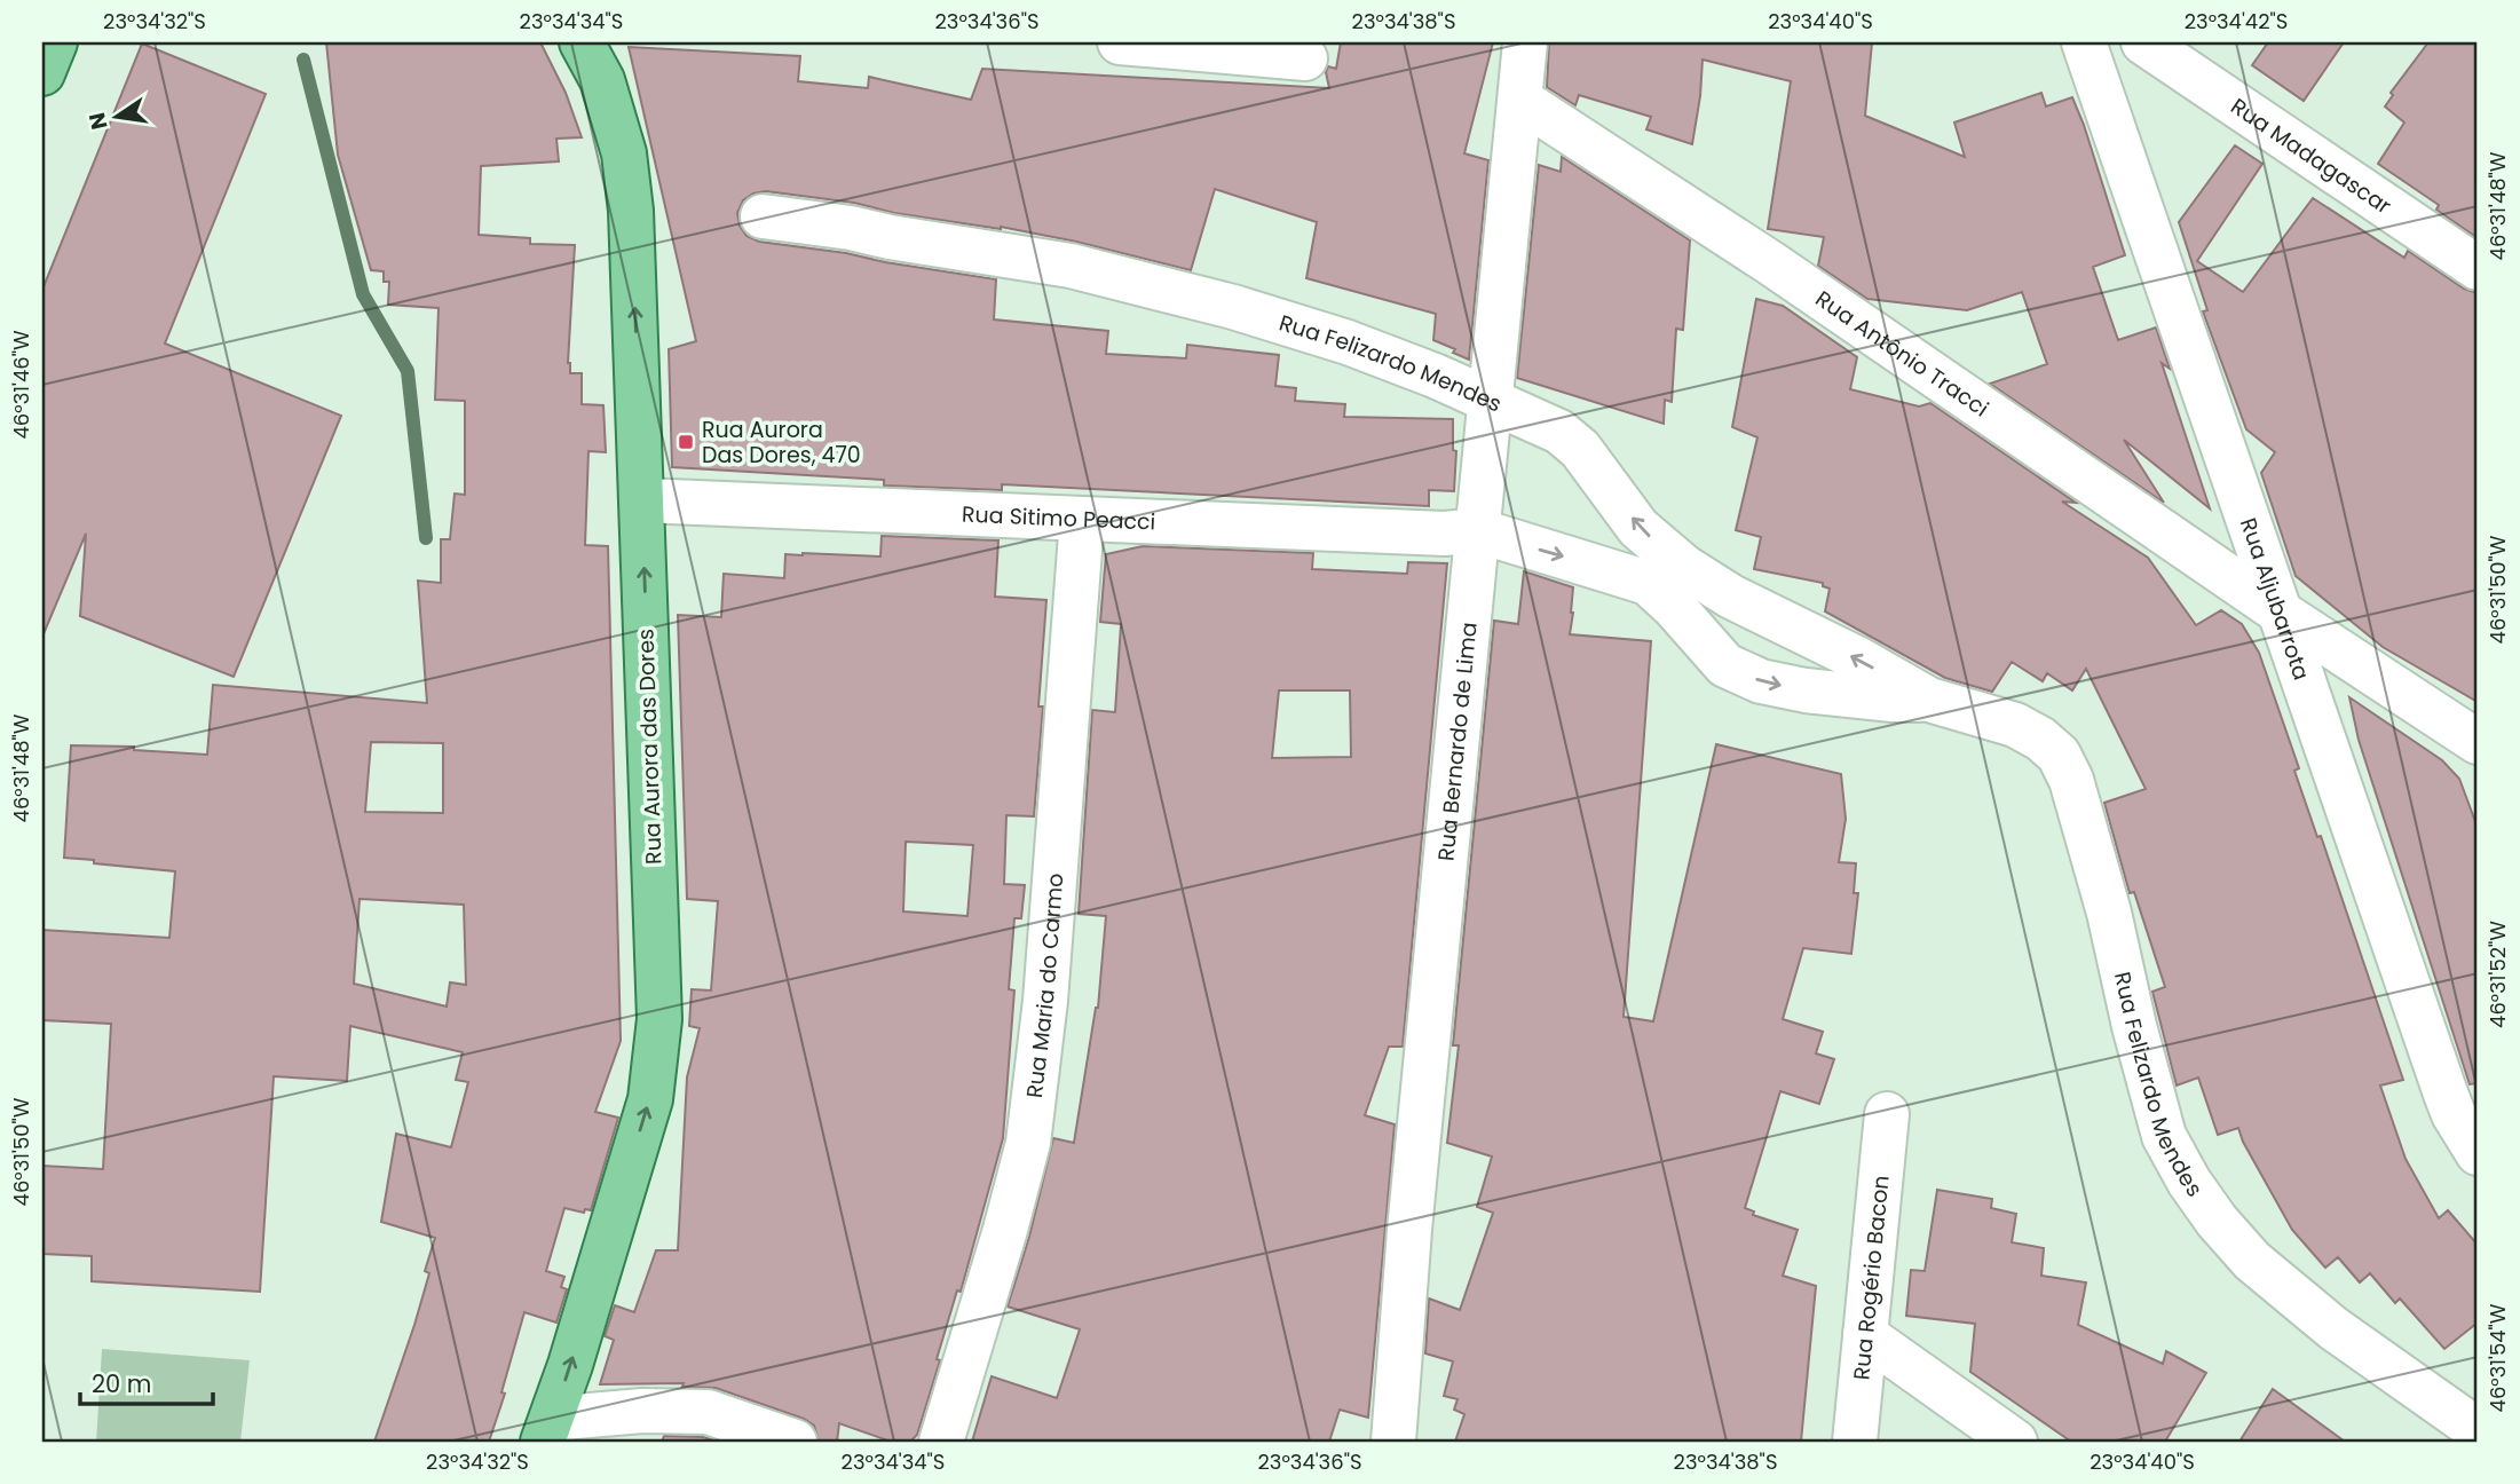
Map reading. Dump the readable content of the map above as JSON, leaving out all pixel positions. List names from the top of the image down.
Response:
{
  "streets": {
    "main road": ["Rua Aurora das Dores"],
    "street": [
      "Rua Madagascar",
      "Rua Antônio Tracci",
      "Rua Felizardo Mendes",
      "Rua Sitimo Peacci",
      "Rua Aljubarrota",
      "Rua Bernardo de Lima",
      "Rua Maria do Carmo",
      "Rua Rogério Bacon"
    ]
  },
  "crossings": [
    ["Rua Antônio Tracci", "Rua Aljubarrota"],
    ["Rua Antônio Tracci", "Rua Bernardo de Lima"],
    ["Rua Felizardo Mendes", "Rua Sitimo Peacci"],
    ["Rua Felizardo Mendes", "Rua Bernardo de Lima"],
    ["Rua Sitimo Peacci", "Rua Bernardo de Lima"],
    ["Rua Sitimo Peacci", "Rua Aurora das Dores"],
    ["Rua Sitimo Peacci", "Rua Maria do Carmo"]
  ],
  "one_way": ["Rua Aurora das Dores"],
  "places": {
    "transit": ["Rua Aurora Das Dores, 470"]
  },
  "scale_bar": "20 m",
  "north": "left",
  "coordinates": [
    "23°34'32\"S",
    "23°34'34\"S",
    "23°34'36\"S",
    "23°34'38\"S",
    "23°34'40\"S",
    "23°34'42\"S",
    "46°31'48\"W",
    "46°31'46\"W",
    "46°31'50\"W",
    "46°31'52\"W",
    "46°31'54\"W"
  ]
}
